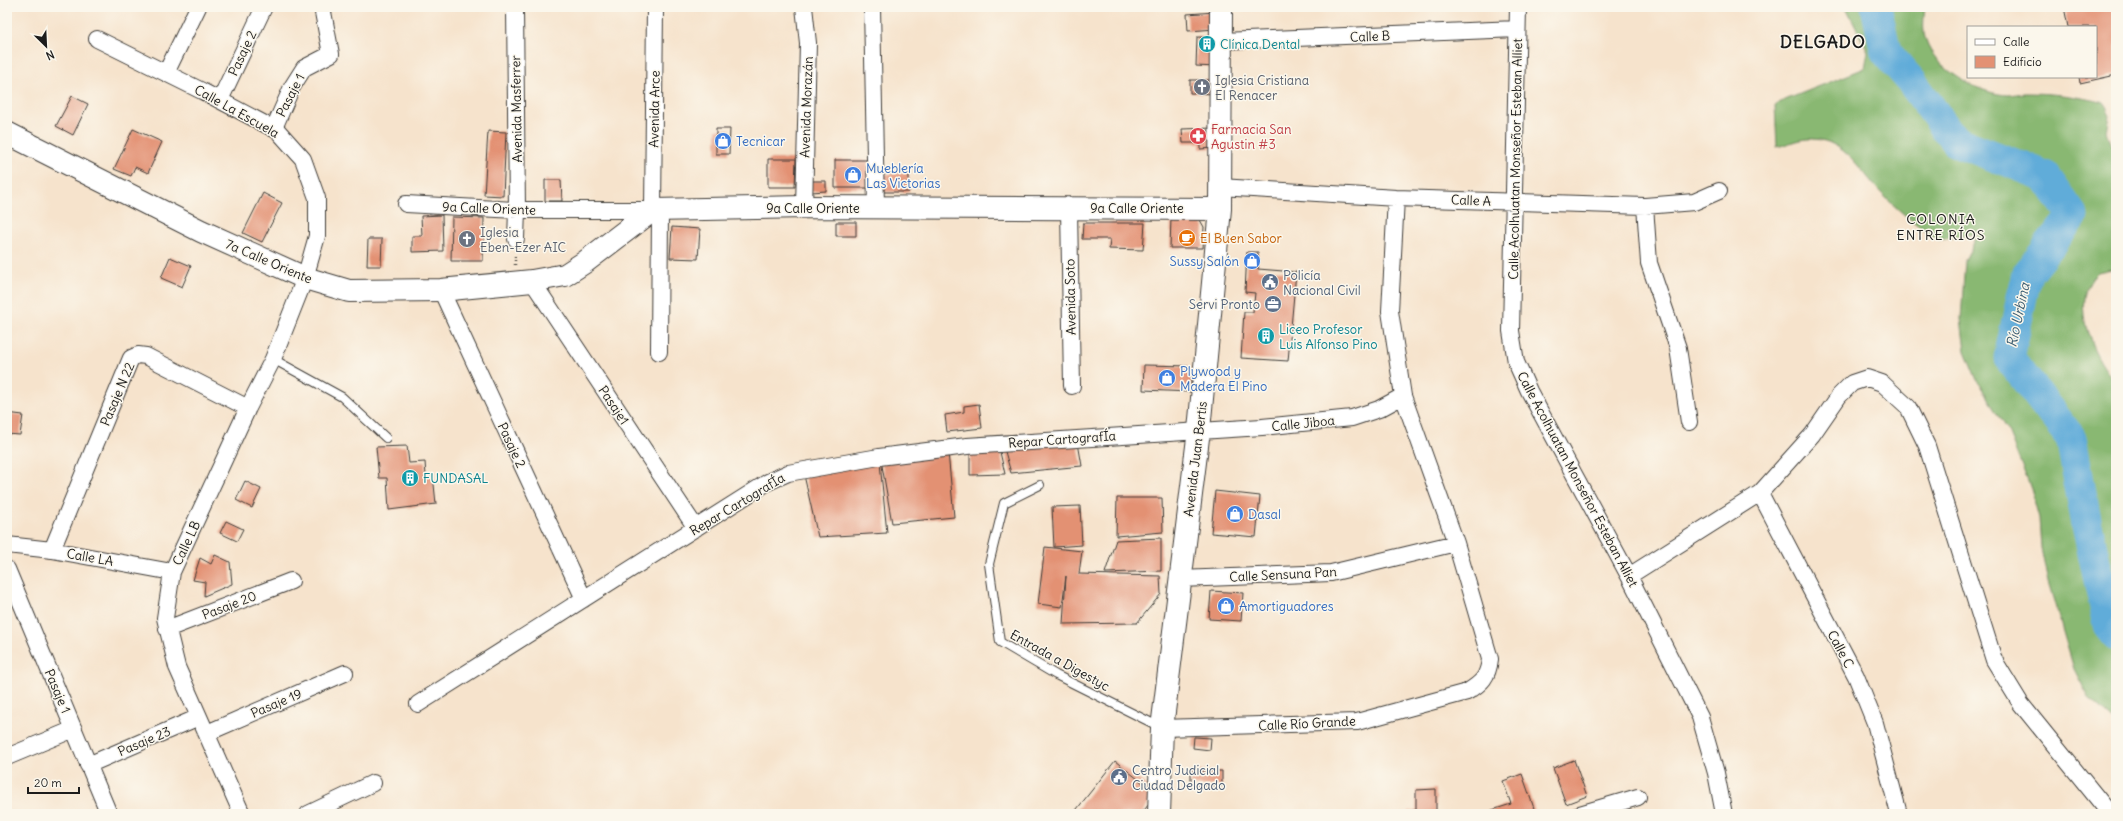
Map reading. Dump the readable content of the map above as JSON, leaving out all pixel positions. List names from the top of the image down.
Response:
{
  "streets": {
    "street": [
      "Calle B",
      "Pasaje 2",
      "Pasaje 1",
      "Avenida Morazán",
      "Avenida Masferrer",
      "Avenida Arce",
      "Calle La Escuela",
      "Calle Acolhuatan Monseñor Esteban Alliet",
      "Calle A",
      "9a Calle Oriente",
      "7a Calle Oriente",
      "Avenida Soto",
      "Pasaje N 22",
      "Pasaje1",
      "Calle Jiboa",
      "Repar CartografÍa",
      "Avenida Juan Bertis",
      "Calle LB",
      "Calle LA",
      "Calle Sensuna Pan",
      "Pasaje 20",
      "Calle C",
      "Pasaje 19",
      "Calle Río Grande",
      "Pasaje 23"
    ],
    "lane": ["Entrada a Digestyc"]
  },
  "crossings": [
    ["Calle B", "Calle Acolhuatan Monseñor Esteban Alliet"],
    ["Calle B", "Avenida Juan Bertis"],
    ["Pasaje 2", "Calle La Escuela"],
    ["Pasaje 2", "7a Calle Oriente"],
    ["Pasaje 2", "Repar CartografÍa"],
    ["Pasaje 1", "Calle La Escuela"],
    ["Pasaje 1", "Pasaje 23"],
    ["Avenida Morazán", "9a Calle Oriente"],
    ["Avenida Masferrer", "9a Calle Oriente"],
    ["Avenida Arce", "9a Calle Oriente"],
    ["Avenida Arce", "7a Calle Oriente"],
    ["Calle La Escuela", "7a Calle Oriente"],
    ["Calle La Escuela", "Calle LB"],
    ["Calle Acolhuatan Monseñor Esteban Alliet", "Calle A"],
    ["Calle A", "Avenida Juan Bertis"],
    ["9a Calle Oriente", "7a Calle Oriente"],
    ["9a Calle Oriente", "Avenida Soto"],
    ["9a Calle Oriente", "Avenida Juan Bertis"],
    ["7a Calle Oriente", "Pasaje1"],
    ["7a Calle Oriente", "Calle LB"],
    ["Pasaje N 22", "Calle LB"],
    ["Pasaje N 22", "Calle LA"],
    ["Pasaje1", "Repar CartografÍa"],
    ["Calle Jiboa", "Repar CartografÍa"],
    ["Calle Jiboa", "Avenida Juan Bertis"],
    ["Repar CartografÍa", "Avenida Juan Bertis"],
    ["Avenida Juan Bertis", "Calle Sensuna Pan"],
    ["Avenida Juan Bertis", "Entrada a Digestyc"],
    ["Avenida Juan Bertis", "Calle Río Grande"],
    ["Calle LB", "Calle LA"],
    ["Calle LB", "Pasaje 20"],
    ["Calle LB", "Pasaje 19"],
    ["Calle LB", "Pasaje 23"],
    ["Calle Sensuna Pan", "Calle Río Grande"],
    ["Entrada a Digestyc", "Calle Río Grande"]
  ],
  "districts": ["DELGADO", "COLONIA ENTRE RÍOS"],
  "water": ["Río Urbina"],
  "places": {
    "building": ["Clínica Dental", "Liceo Profesor Luis Alfonso Pino", "FUNDASAL"],
    "church": ["Iglesia Cristiana El Renacer", "Iglesia Eben-Ezer AIC"],
    "pharmacy": ["Farmacia San Agustin #3"],
    "shop": [
      "Tecnicar",
      "Mueblería Las Victorias",
      "Sussy Salón",
      "Plywood y Madera El Pino",
      "Dasal",
      "Amortiguadores"
    ],
    "cafe": ["El Buen Sabor"],
    "public building": ["Policía Nacional Civil", "Centro Judicial Ciudad Delgado"],
    "office": ["Servi Pronto"]
  },
  "legend": ["Calle", "Edificio"],
  "scale_bar": "20 m",
  "north": "bottom right"
}
